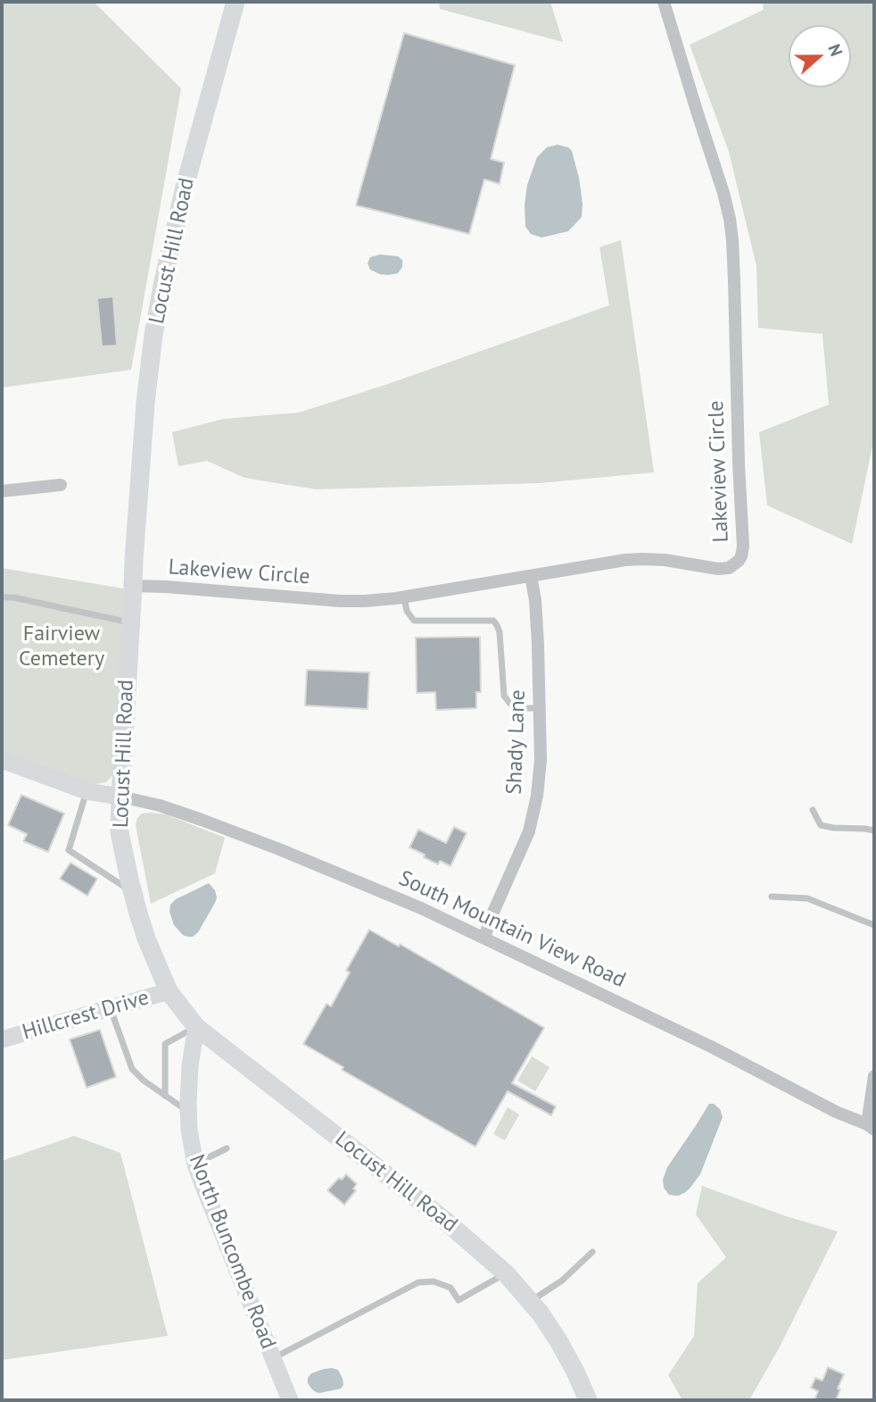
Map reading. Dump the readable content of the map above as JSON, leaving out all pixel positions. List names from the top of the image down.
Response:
{
  "streets": {
    "main road": ["Locust Hill Road"],
    "street": [
      "Lakeview Circle",
      "Shady Lane",
      "South Mountain View Road",
      "Hillcrest Drive",
      "North Buncombe Road"
    ]
  },
  "crossings": [
    ["Locust Hill Road", "Lakeview Circle"],
    ["Locust Hill Road", "South Mountain View Road"],
    ["Locust Hill Road", "Hillcrest Drive"],
    ["Locust Hill Road", "North Buncombe Road"],
    ["Lakeview Circle", "Shady Lane"],
    ["Shady Lane", "South Mountain View Road"]
  ],
  "parks": ["Fairview Cemetery"],
  "north": "right"
}
